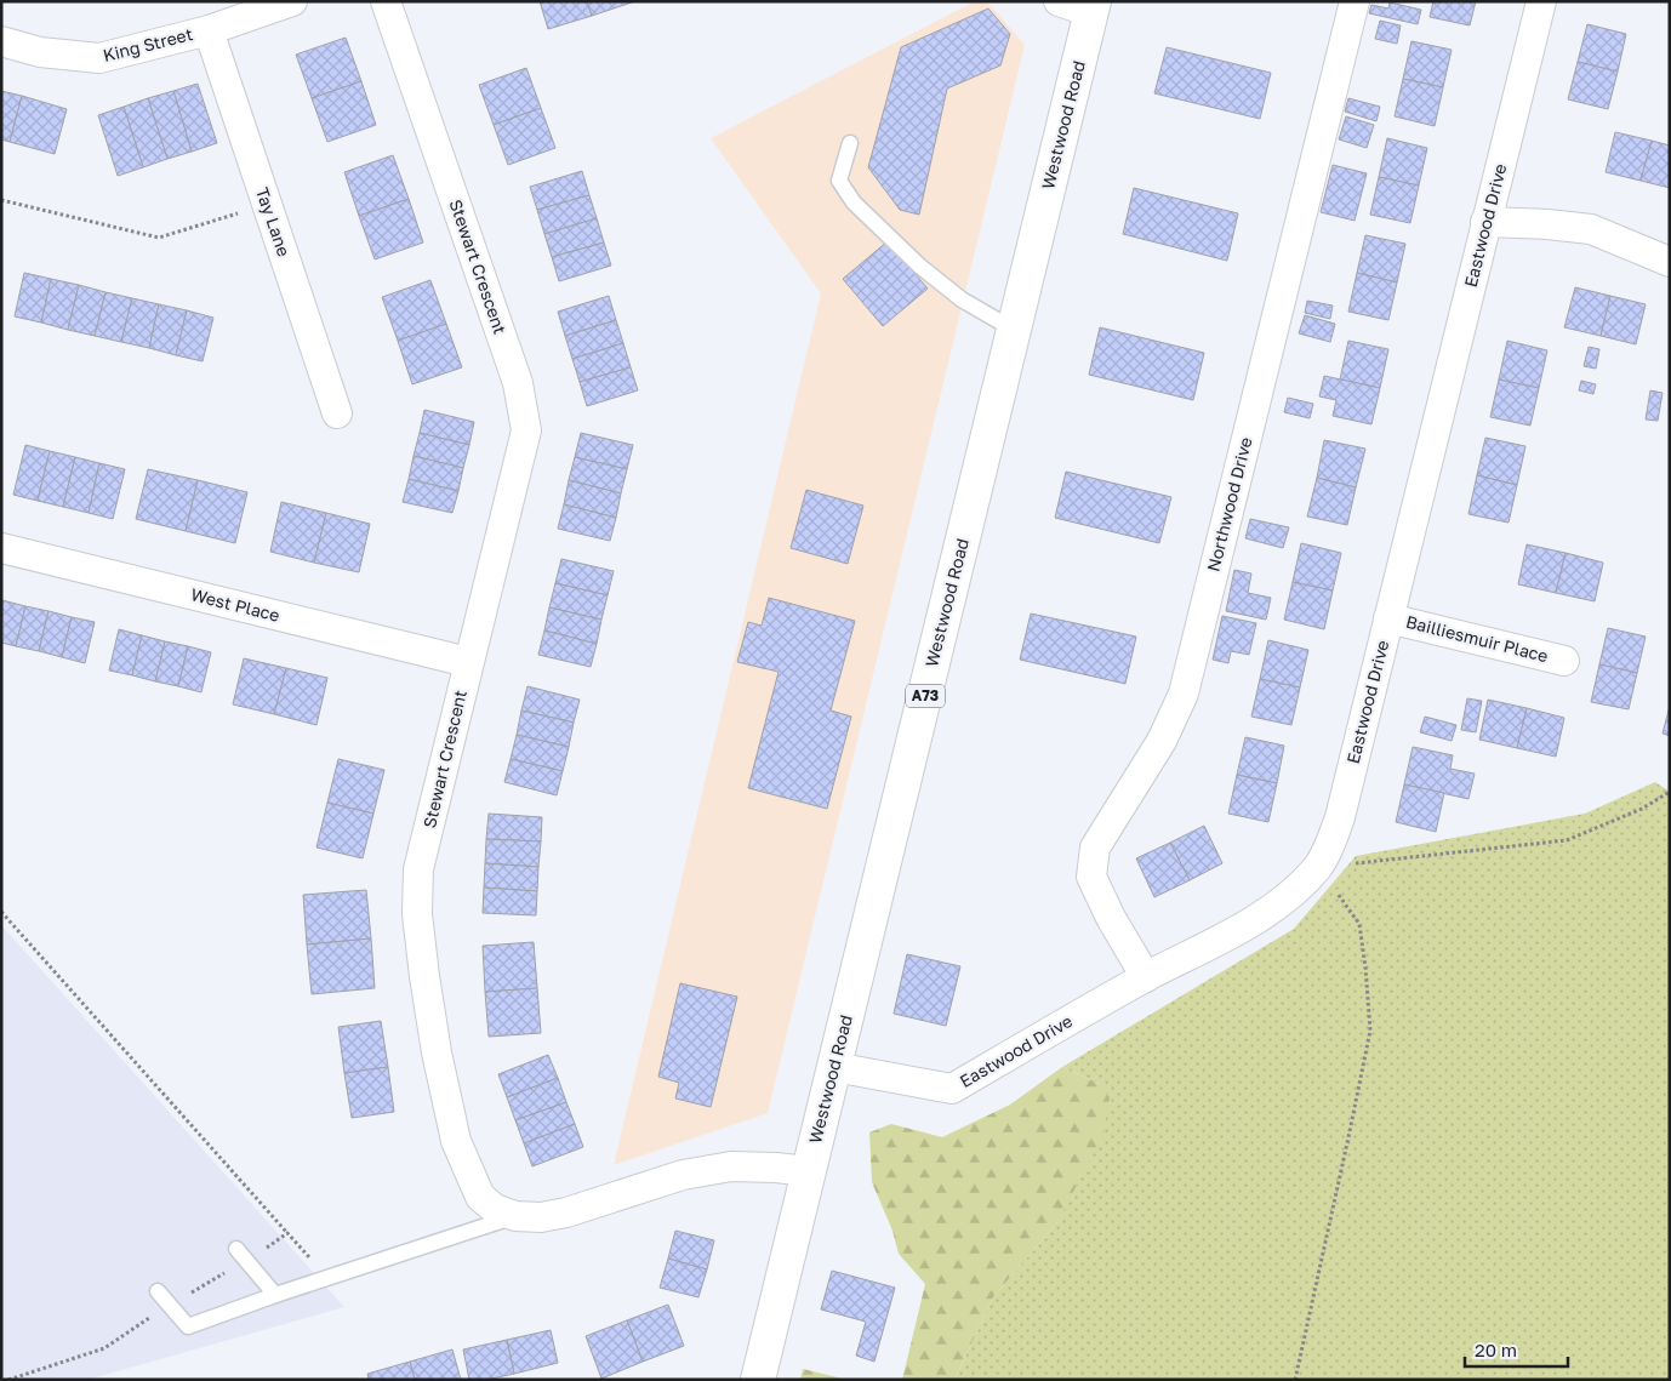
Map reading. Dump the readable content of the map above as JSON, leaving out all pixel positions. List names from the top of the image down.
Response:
{
  "streets": {
    "main road": ["Westwood Road", "A73"],
    "street": [
      "King Street",
      "Tay Lane",
      "Eastwood Drive",
      "Stewart Crescent",
      "Northwood Drive",
      "West Place",
      "Bailliesmuir Place"
    ]
  },
  "crossings": [
    ["King Street", "Tay Lane"],
    ["Westwood Road", "Eastwood Drive"],
    ["Westwood Road", "Stewart Crescent"],
    ["Eastwood Drive", "Northwood Drive"],
    ["Eastwood Drive", "Bailliesmuir Place"],
    ["Stewart Crescent", "West Place"]
  ],
  "scale_bar": "20 m"
}
